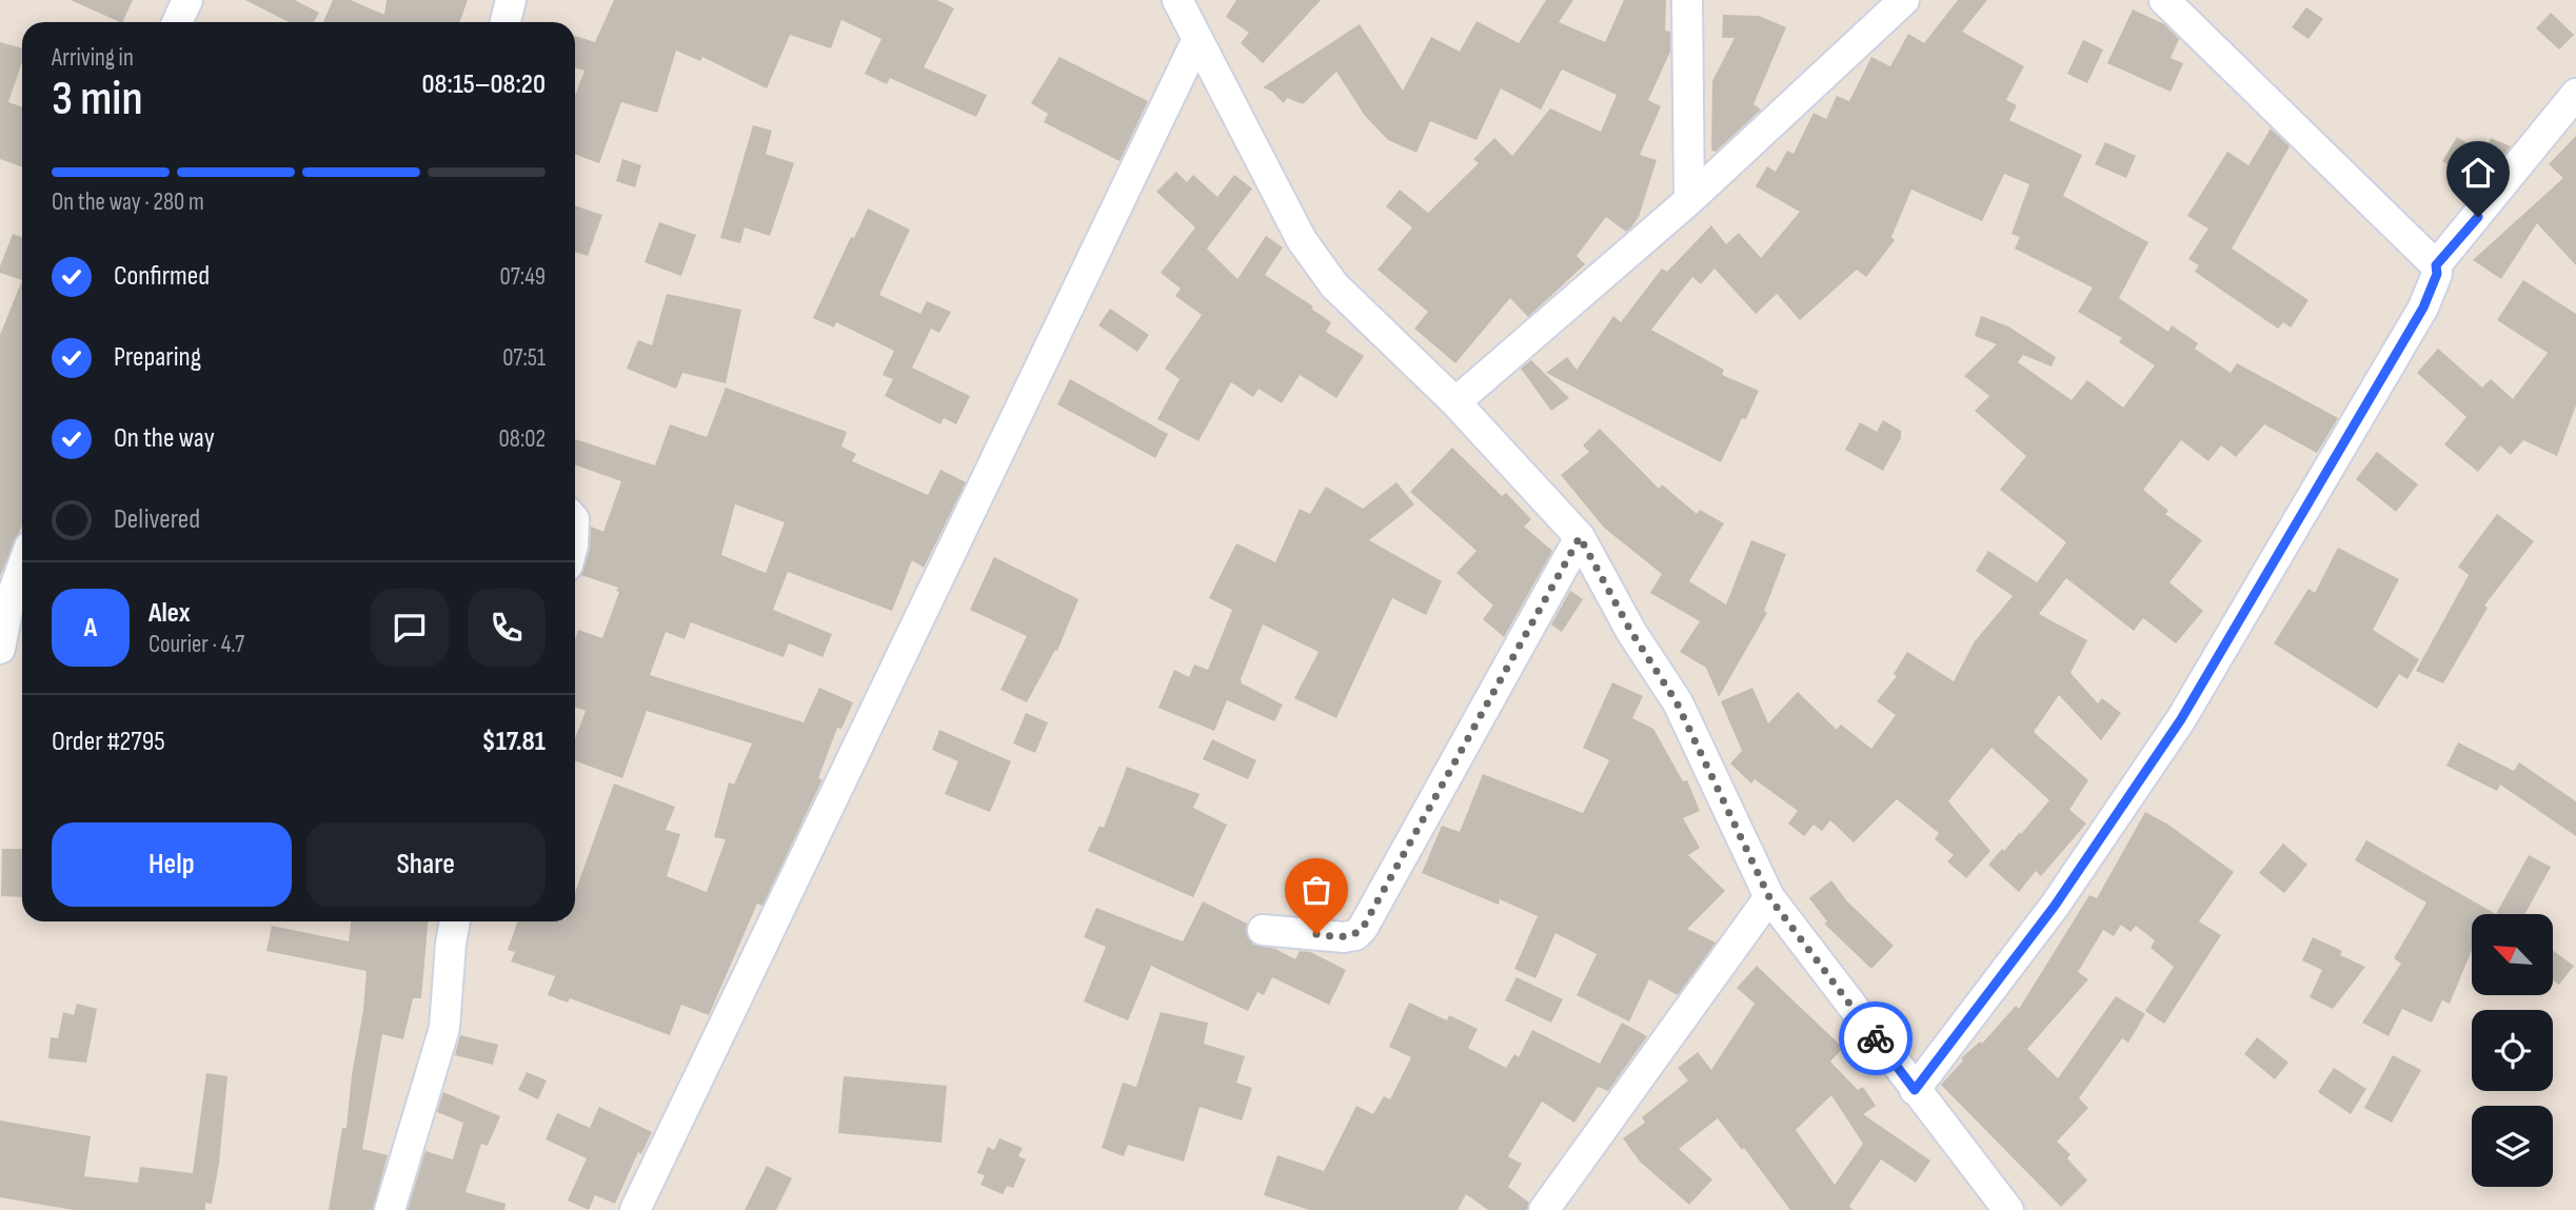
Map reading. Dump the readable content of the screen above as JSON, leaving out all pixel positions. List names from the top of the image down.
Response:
{
  "north": "top left",
  "page": {
    "heading": ["3 min", "Arriving in", "08:15–08:20"],
    "panel": [
      "Alex",
      "Courier · 4.7",
      "Order #2795",
      "$17.81"
    ],
    "bar": "On the way · 280 m",
    "list": [
      ["Confirmed", "07:49"],
      ["Preparing", "07:51"],
      ["On the way", "08:02"],
      "Delivered"
    ],
    "round": "A",
    "buttons": ["Help", "Share"]
  }
}
